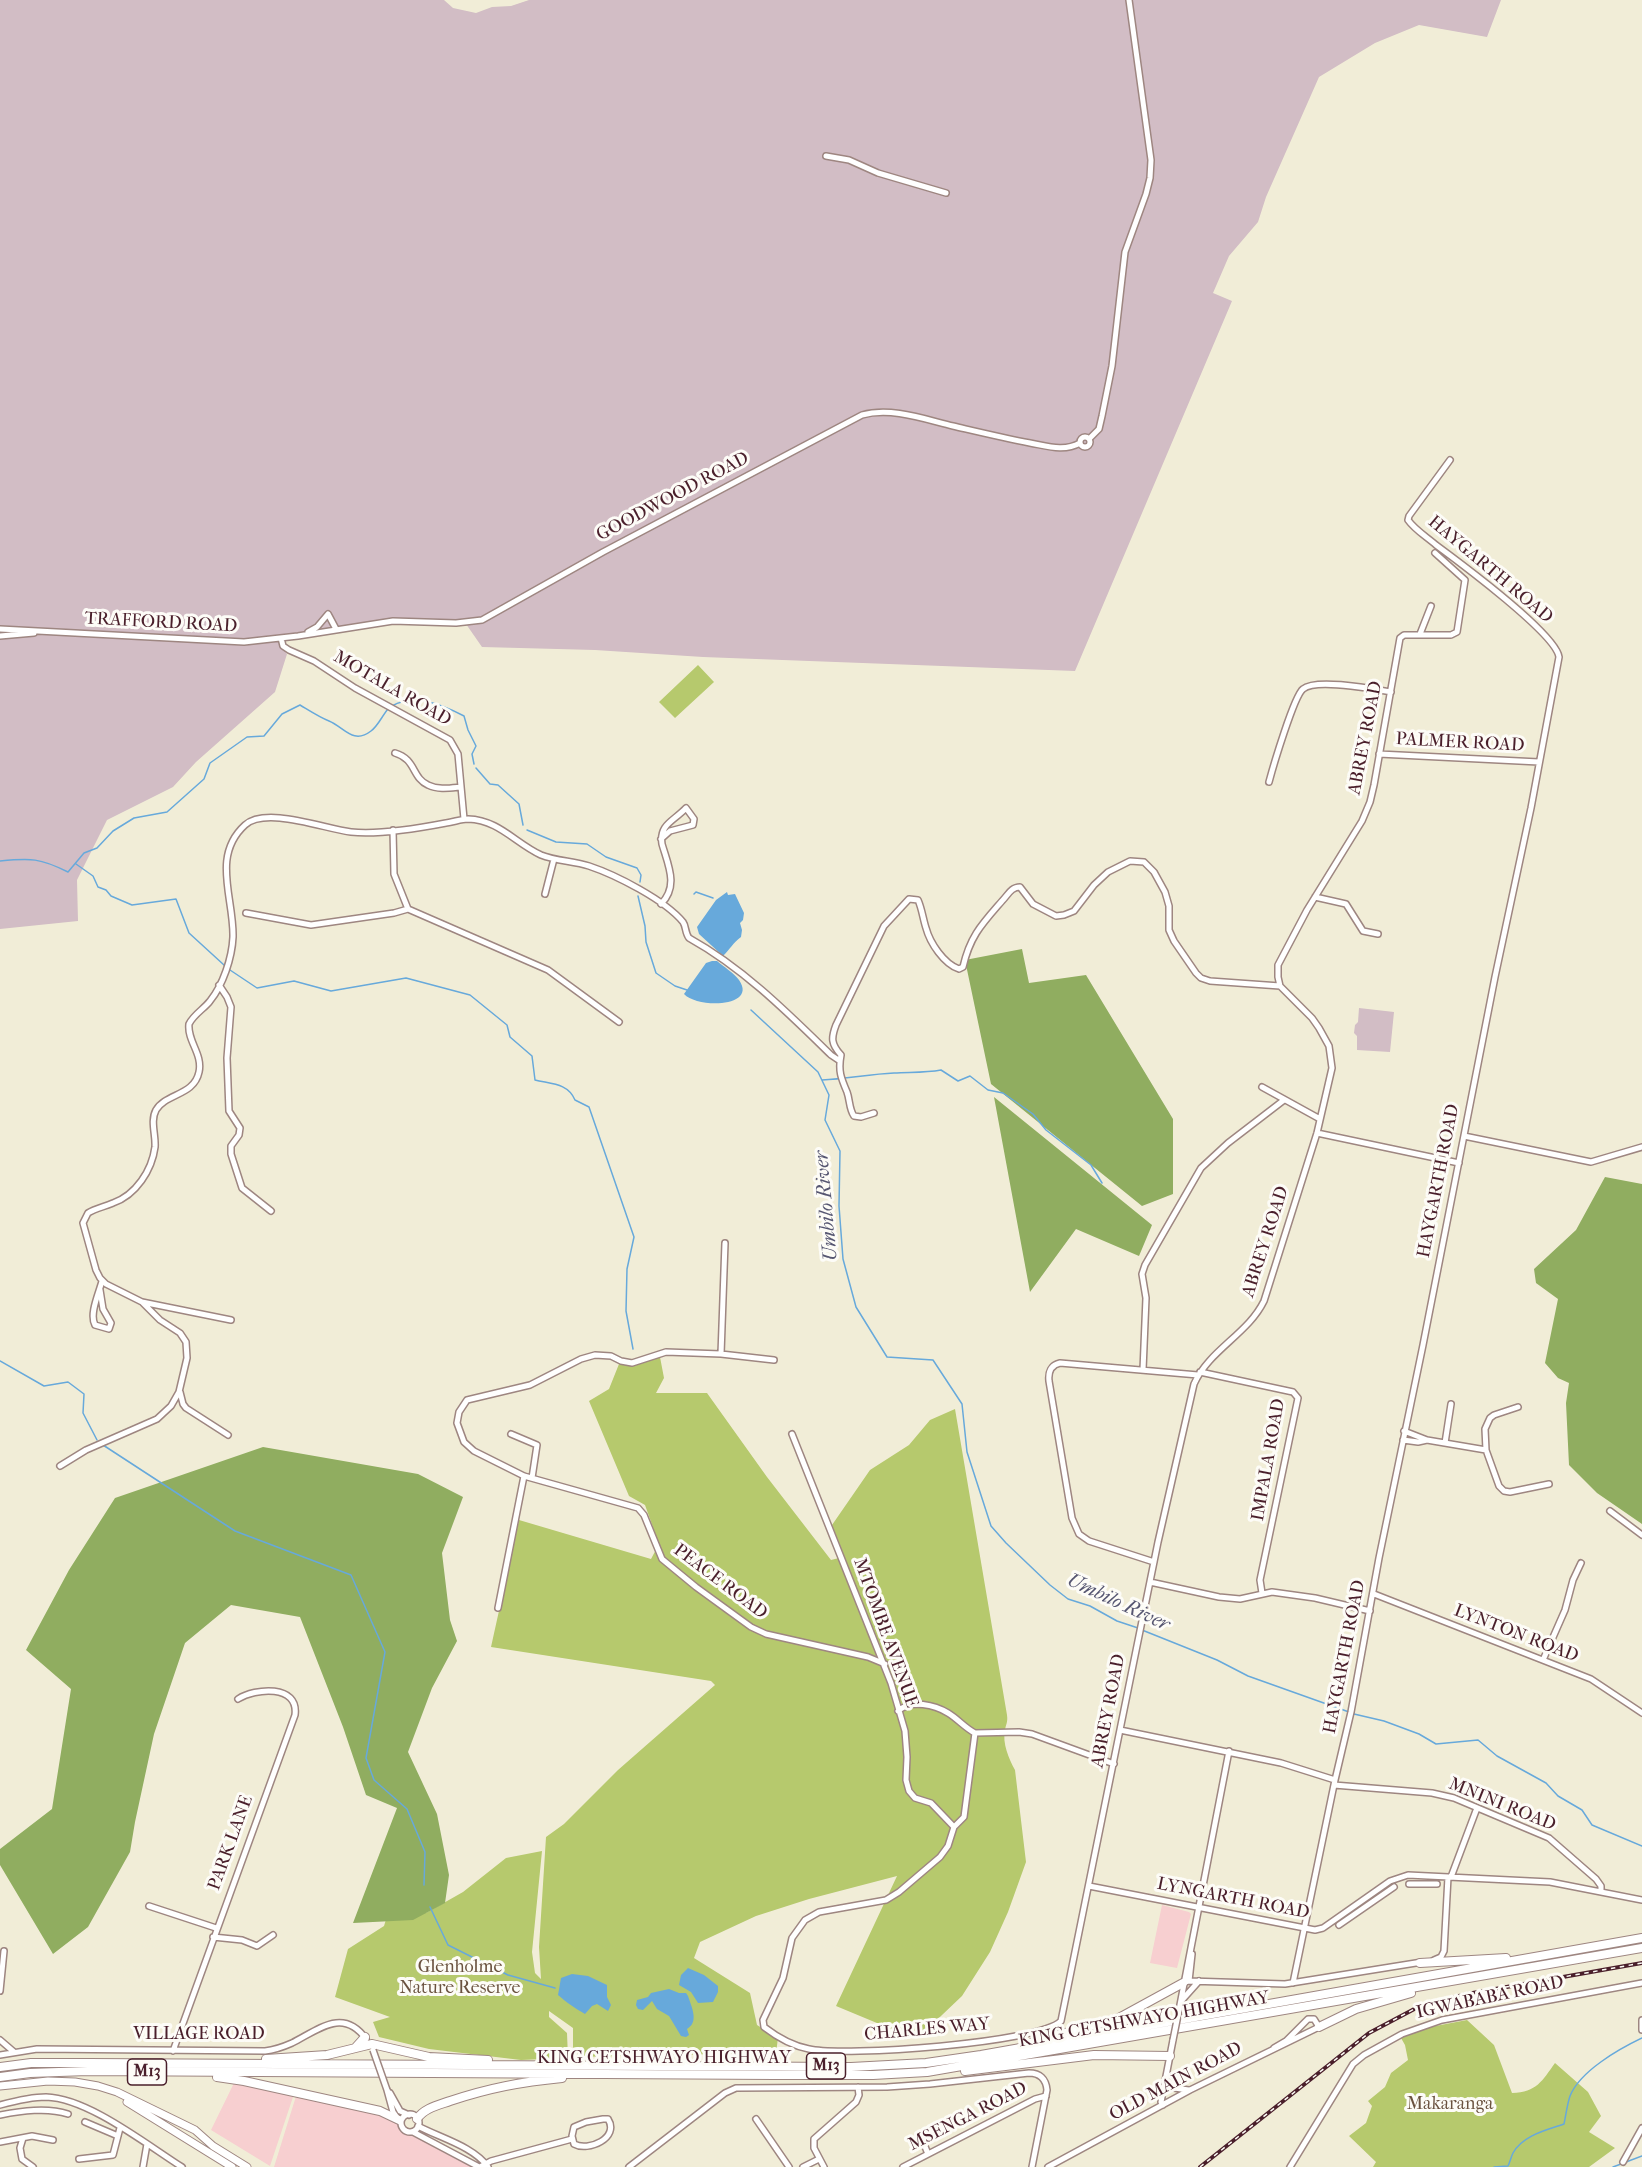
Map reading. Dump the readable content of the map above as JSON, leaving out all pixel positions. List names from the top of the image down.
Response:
{
  "streets": {
    "highway": ["KING CETSHWAYO HIGHWAY", "M13"],
    "street": [
      "GOODWOOD ROAD",
      "HAYGARTH ROAD",
      "TRAFFORD ROAD",
      "MOTALA ROAD",
      "ABREY ROAD",
      "PALMER ROAD",
      "IMPALA ROAD",
      "PEACE ROAD",
      "MTOMBE AVENUE",
      "LYNTON ROAD",
      "MNINI ROAD",
      "PARK LANE",
      "LYNGARTH ROAD",
      "IGWABABA ROAD",
      "CHARLES WAY",
      "VILLAGE ROAD",
      "OLD MAIN ROAD",
      "MSENGA ROAD"
    ]
  },
  "crossings": [
    ["GOODWOOD ROAD", "TRAFFORD ROAD"],
    ["GOODWOOD ROAD", "MOTALA ROAD"],
    ["HAYGARTH ROAD", "PALMER ROAD"],
    ["HAYGARTH ROAD", "LYNTON ROAD"],
    ["HAYGARTH ROAD", "MNINI ROAD"],
    ["HAYGARTH ROAD", "LYNGARTH ROAD"],
    ["TRAFFORD ROAD", "MOTALA ROAD"],
    ["ABREY ROAD", "PALMER ROAD"],
    ["ABREY ROAD", "IMPALA ROAD"],
    ["ABREY ROAD", "MNINI ROAD"],
    ["ABREY ROAD", "LYNGARTH ROAD"],
    ["ABREY ROAD", "CHARLES WAY"],
    ["PEACE ROAD", "MTOMBE AVENUE"],
    ["MTOMBE AVENUE", "CHARLES WAY"],
    ["MNINI ROAD", "LYNGARTH ROAD"],
    ["PARK LANE", "VILLAGE ROAD"]
  ],
  "water": ["Umbilo River"],
  "parks": ["Glenholme Nature Reserve", "Makaranga"]
}
